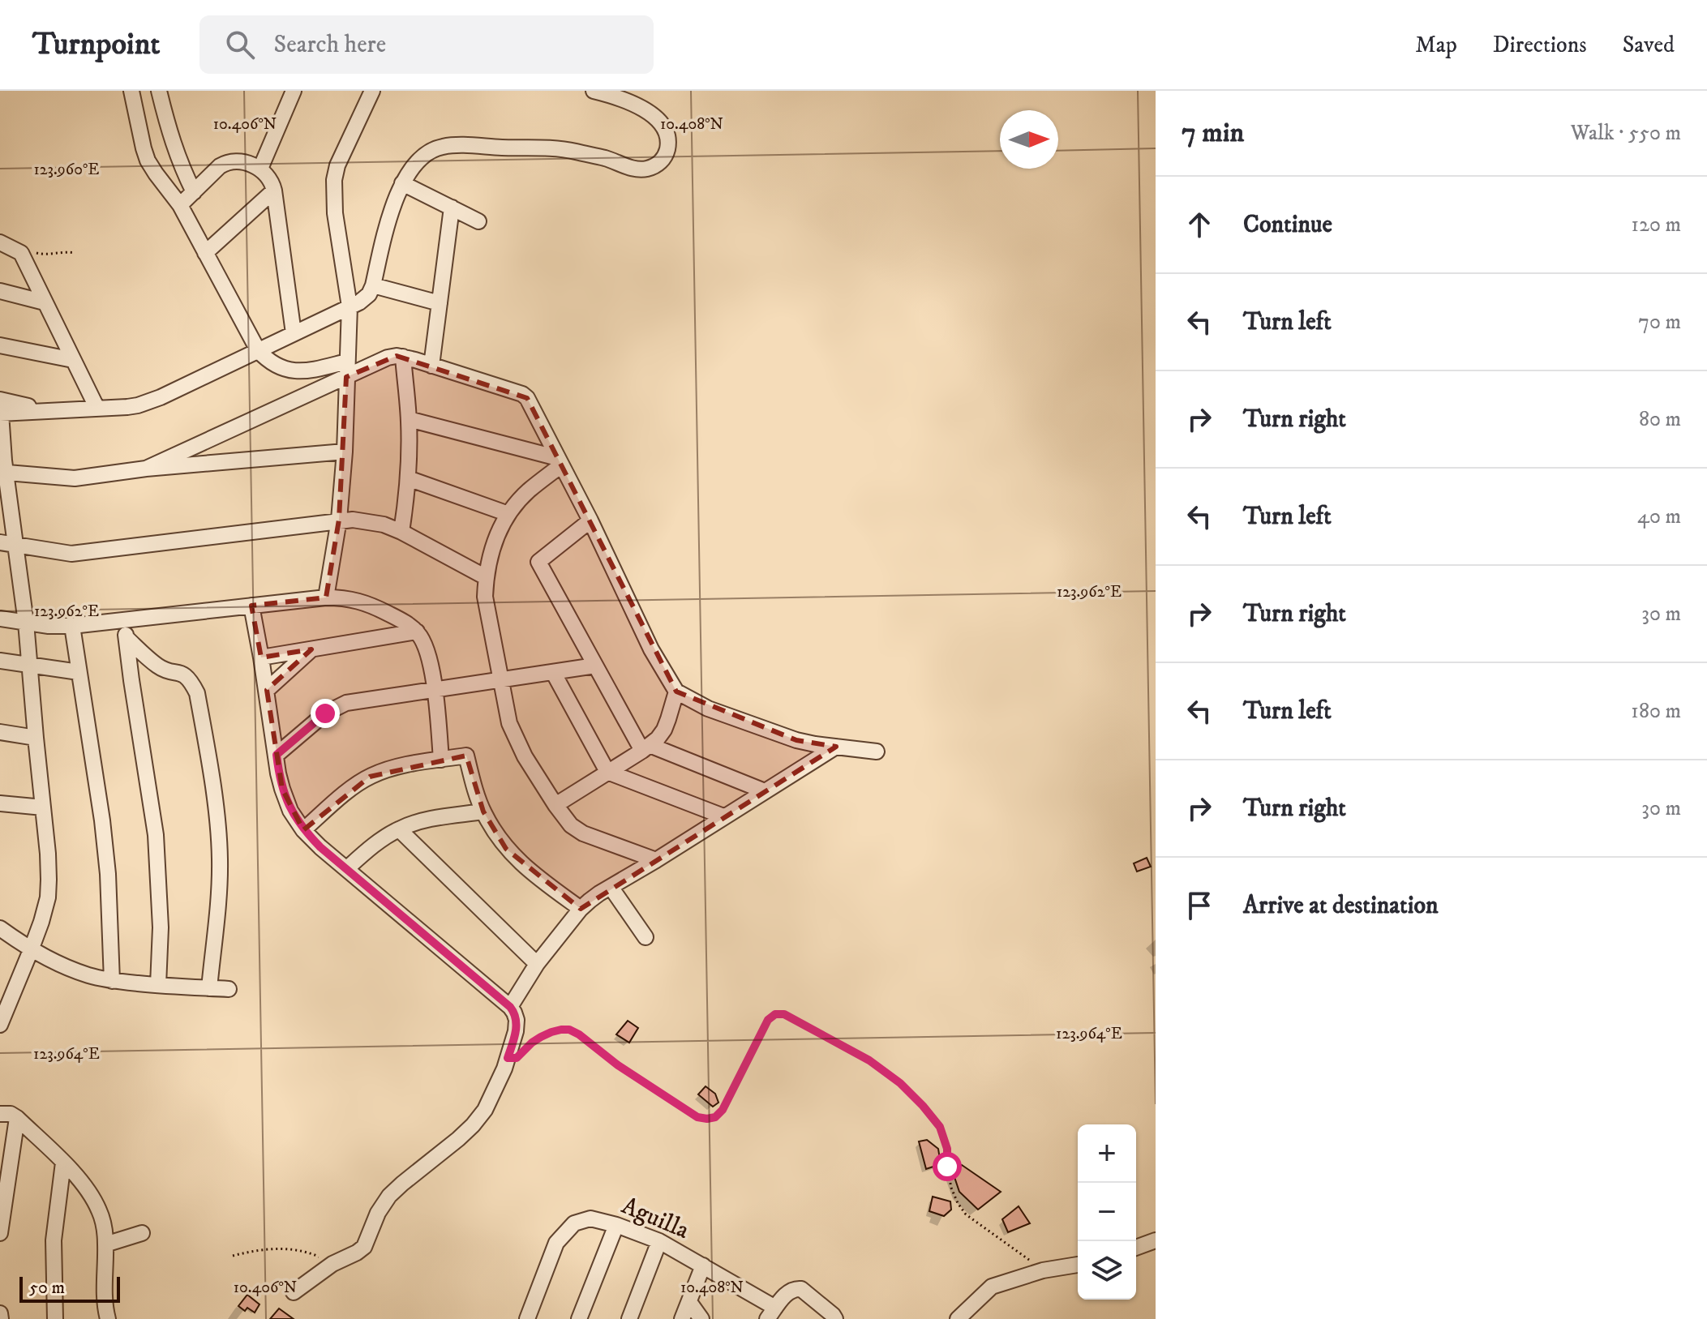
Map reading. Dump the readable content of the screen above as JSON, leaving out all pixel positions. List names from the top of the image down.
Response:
{
  "streets": {
    "street": ["Aguilla"]
  },
  "scale_bar": "50 m",
  "north": "right",
  "page": {
    "header": "Turnpoint",
    "search": "Search here",
    "nav": ["Map", "Directions", "Saved"],
    "heading": ["7 min", "Walk · 550 m"],
    "list": [
      ["Continue", "120 m"],
      ["Turn left", "70 m"],
      ["Turn right", "80 m"],
      ["Turn left", "40 m"],
      ["Turn right", "30 m"],
      ["Turn left", "180 m"],
      ["Turn right", "30 m"],
      "Arrive at destination"
    ],
    "map_buttons": ["+", "−"],
    "scale": "50 m"
  },
  "coordinates": [
    "10.406°N",
    "10.408°N",
    "123.960°E",
    "123.962°E",
    "123.964°E"
  ]
}
